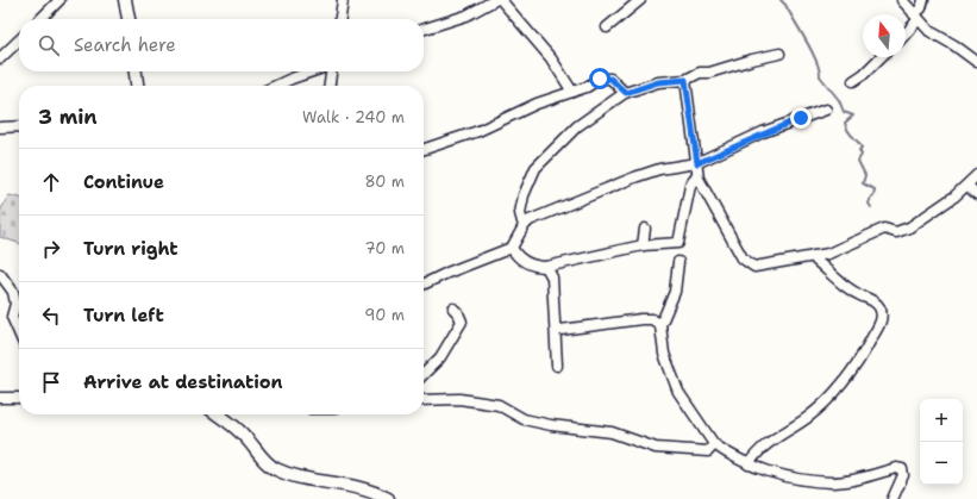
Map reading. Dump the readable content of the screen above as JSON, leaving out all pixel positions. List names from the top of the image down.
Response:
{
  "north": "top",
  "page": {
    "search": "Search here",
    "heading": ["3 min", "Walk · 240 m"],
    "list": [
      ["Continue", "80 m"],
      ["Turn right", "70 m"],
      ["Turn left", "90 m"],
      "Arrive at destination"
    ],
    "map_buttons": ["+", "−"]
  }
}
